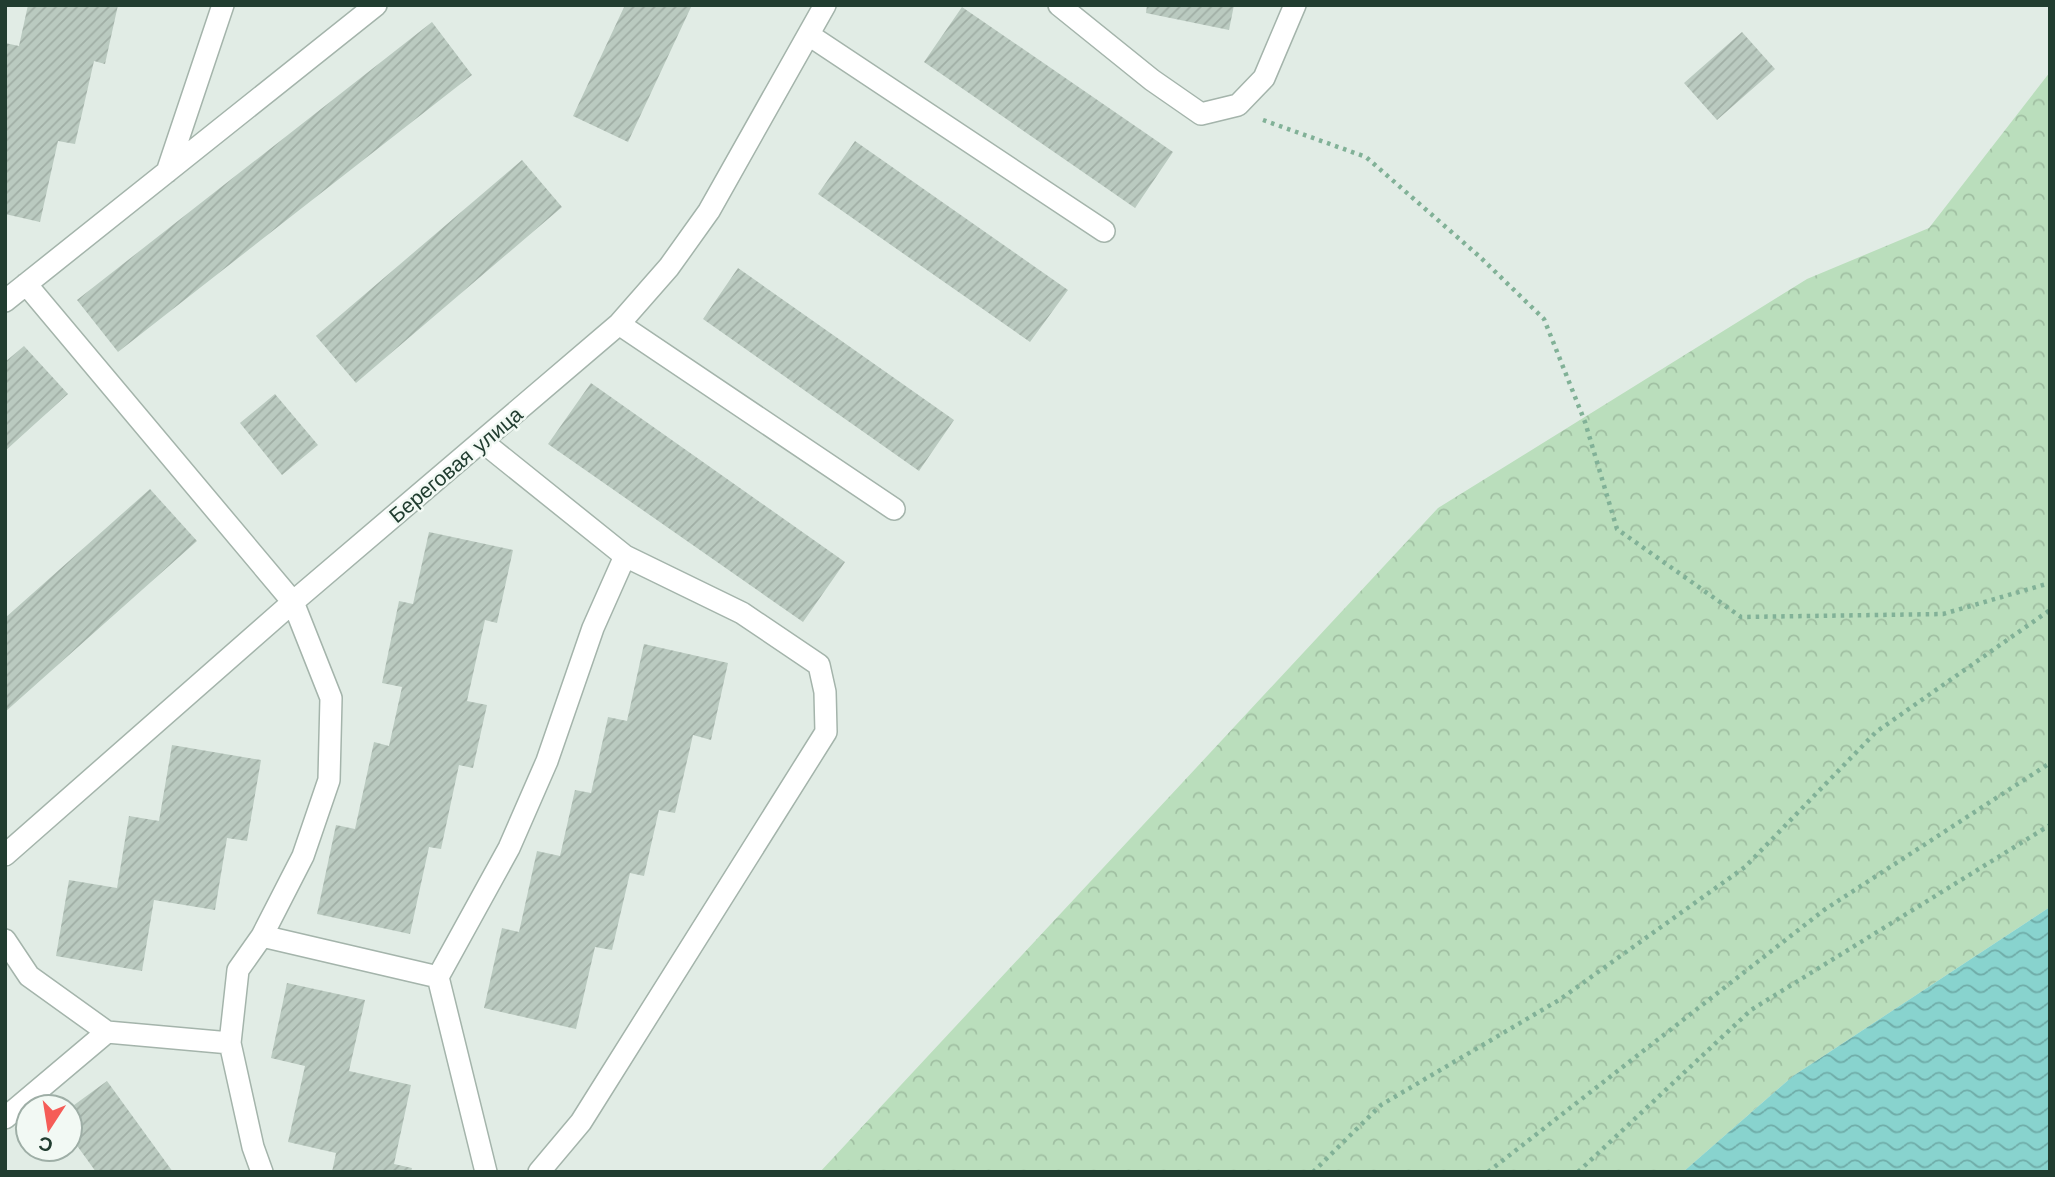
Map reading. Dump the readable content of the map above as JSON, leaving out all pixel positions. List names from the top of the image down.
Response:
{
  "streets": {
    "street": ["Береговая улица"]
  },
  "north": "bottom"
}
